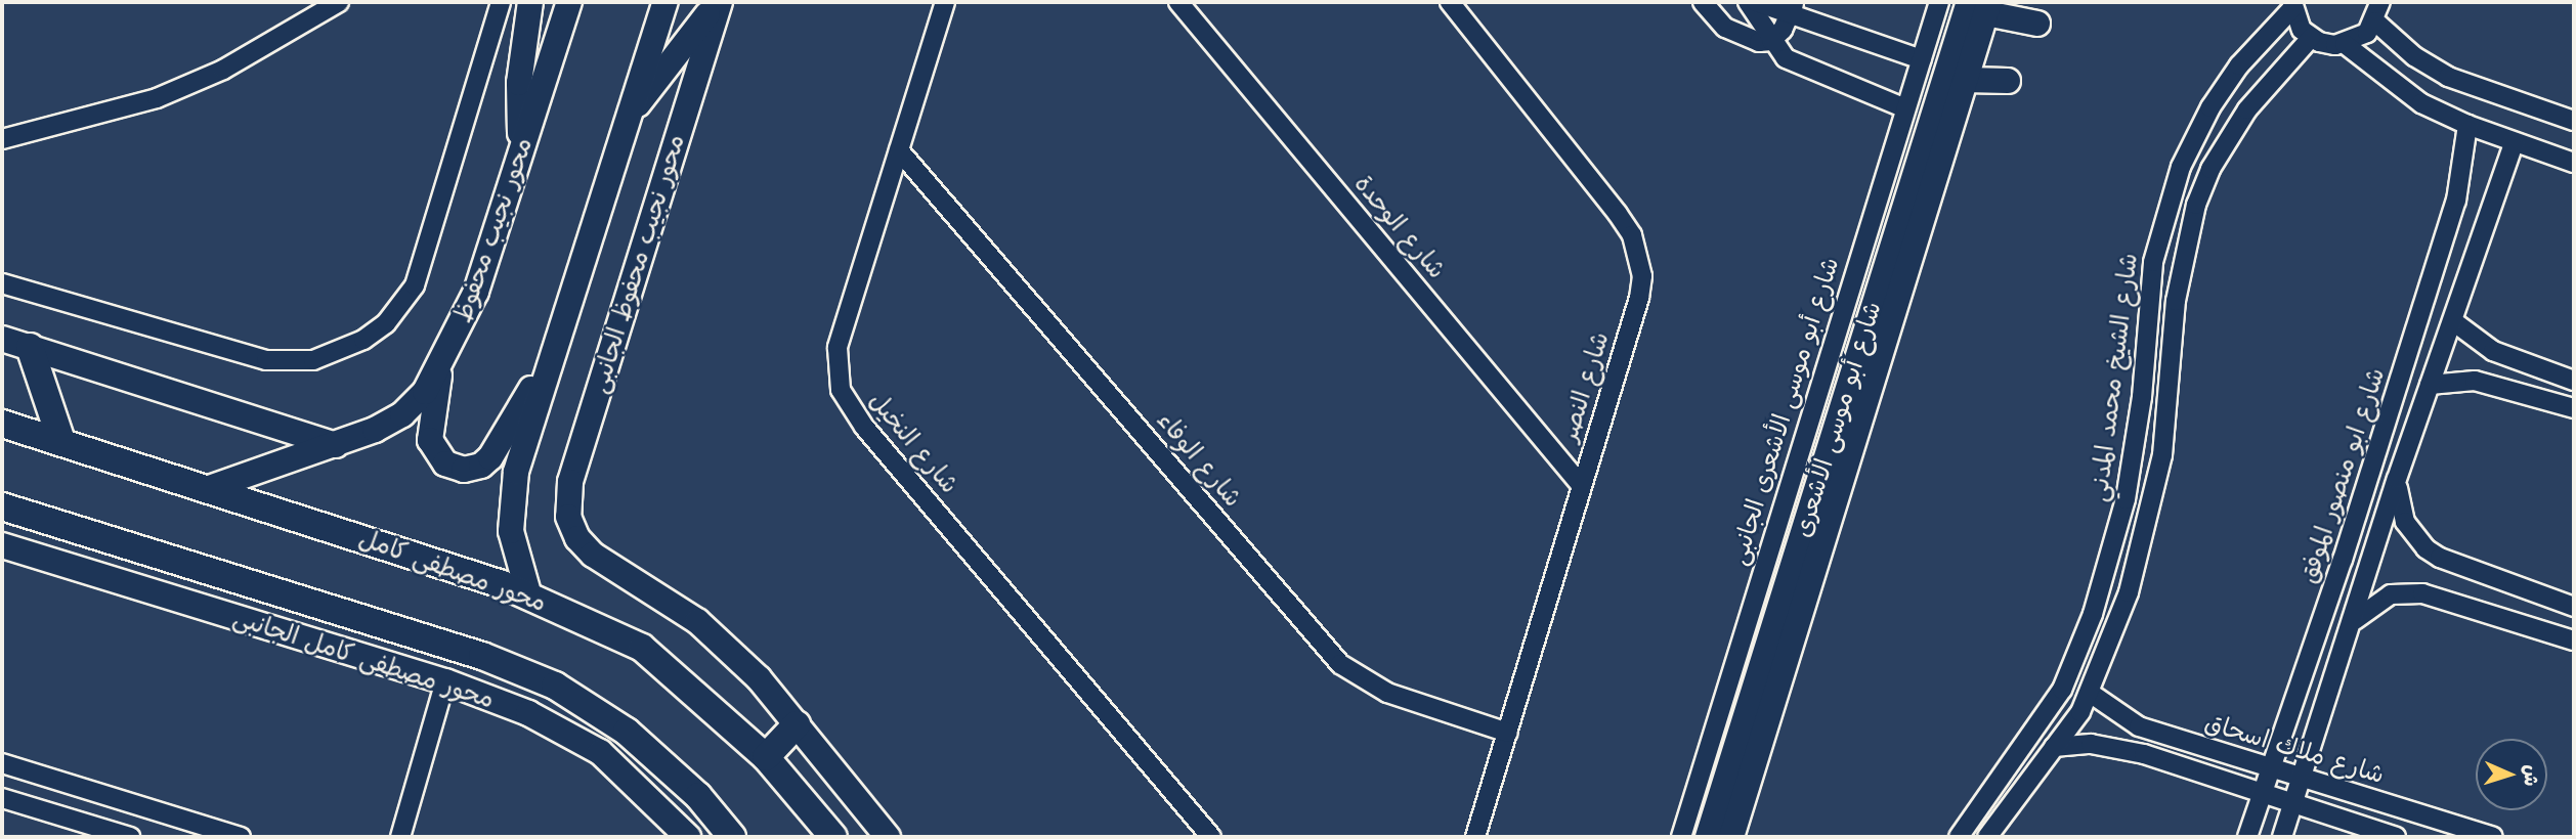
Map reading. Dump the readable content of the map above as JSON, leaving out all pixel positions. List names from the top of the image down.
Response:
{
  "streets": {
    "main road": ["محور مصطفى كامل"],
    "street": [
      "شارع الوحدة",
      "محور نجيب محفوظ",
      "محور نجيب محفوظ الجانبى",
      "شارع الشيخ محمد المدني",
      "شارع النصر",
      "شارع أبو موسى الأشعرى الجانبى",
      "شارع أبو موسى الأشعرى",
      "شارع النخيل",
      "شارع الوفاء",
      "شارع ابو منصور الموفق",
      "محور مصطفى كامل الجانبى",
      "شارع ملاك اسحاق"
    ]
  },
  "crossings": [
    ["شارع الوحدة", "شارع النصر"],
    ["محور نجيب محفوظ", "محور مصطفى كامل"],
    ["شارع الشيخ محمد المدني", "شارع ملاك اسحاق"],
    ["شارع النصر", "شارع الوفاء"],
    ["شارع النخيل", "شارع الوفاء"],
    ["شارع ابو منصور الموفق", "شارع ملاك اسحاق"]
  ],
  "north": "right"
}
